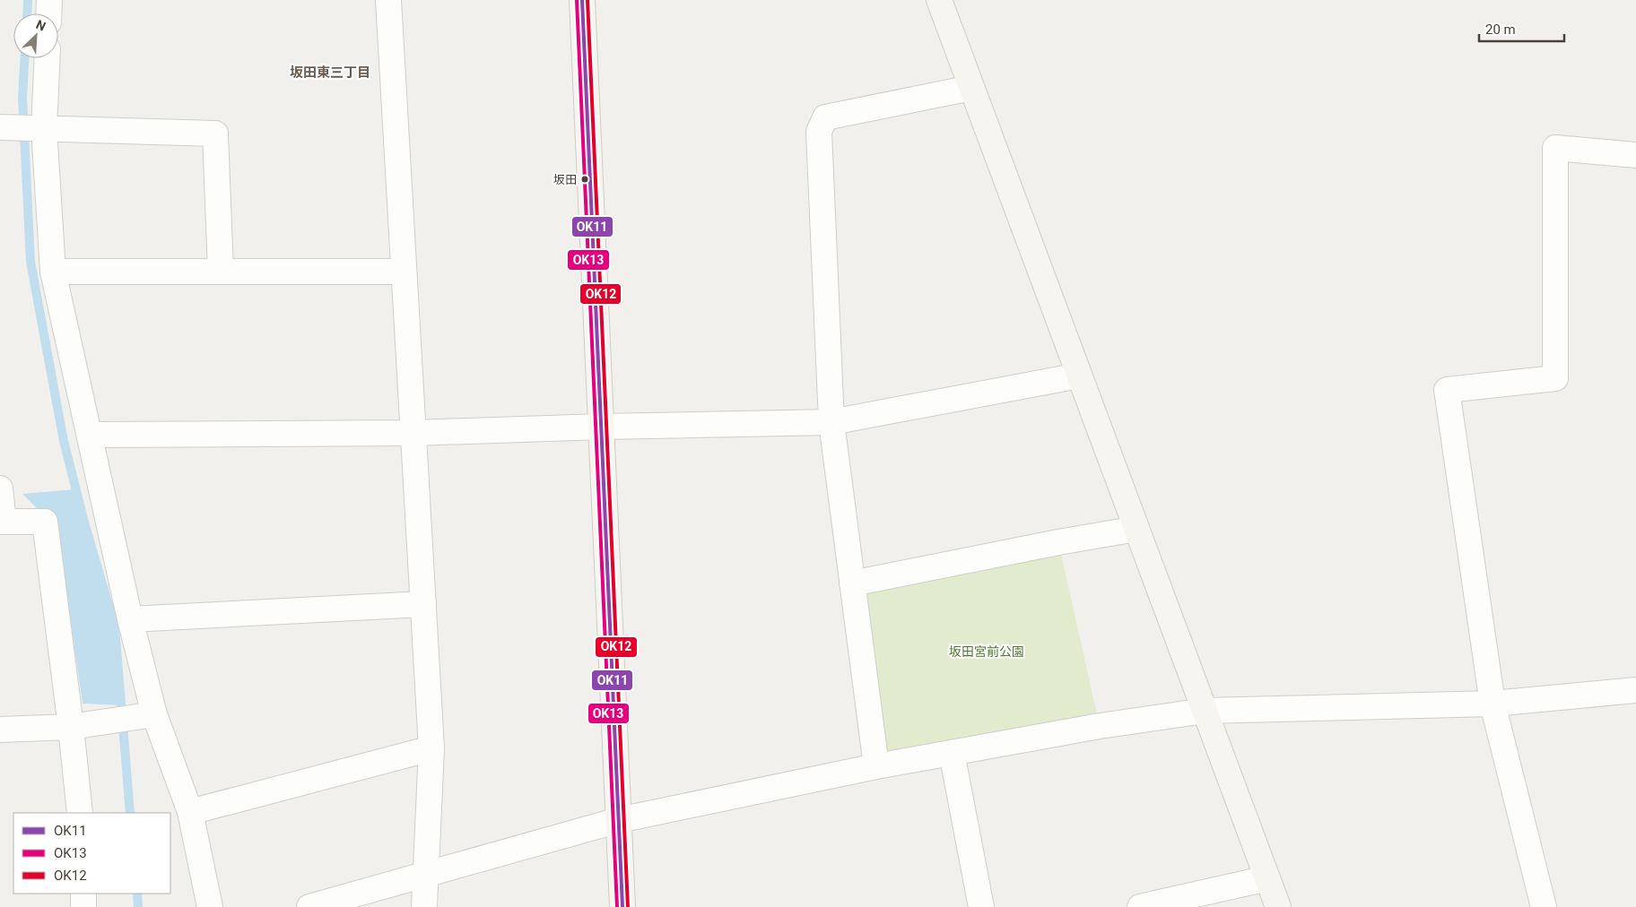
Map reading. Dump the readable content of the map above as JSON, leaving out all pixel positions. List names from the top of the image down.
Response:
{
  "districts": ["坂田東三丁目"],
  "parks": ["坂田宮前公園"],
  "places": ["坂田"],
  "lines": ["transit line OK11", "transit line OK13", "transit line OK12"],
  "legend": ["OK11", "OK13", "OK12"],
  "scale_bar": "20 m",
  "north": "top right"
}
